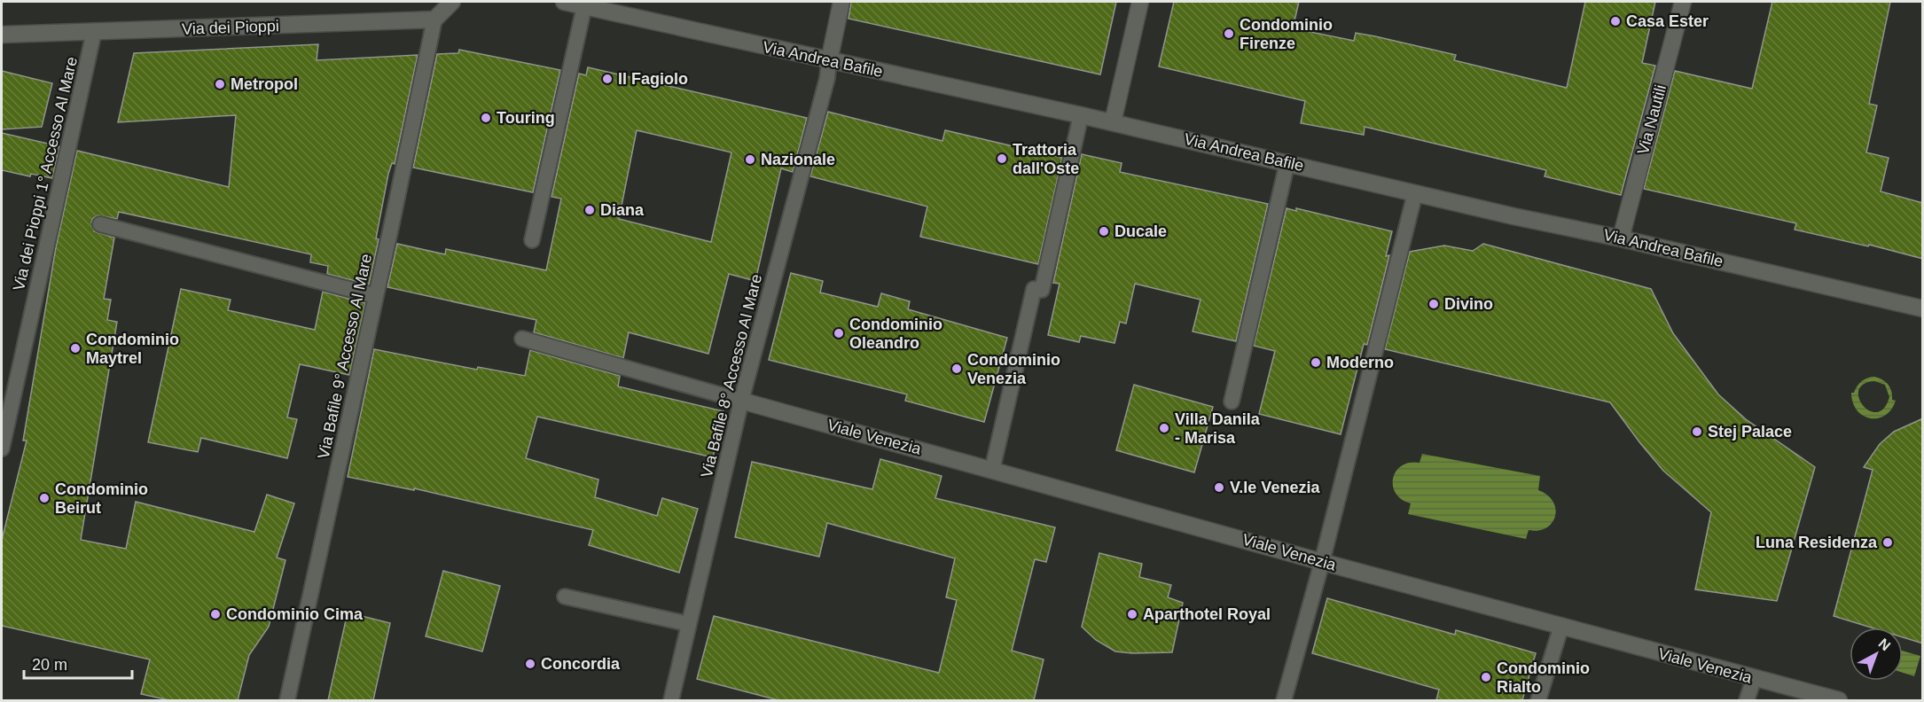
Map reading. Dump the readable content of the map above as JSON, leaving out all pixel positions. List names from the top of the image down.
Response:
{
  "streets": {
    "street": [
      "Via dei Pioppi",
      "Via Andrea Bafile",
      "Via Nautili",
      "Viale Venezia"
    ],
    "lane": ["Via dei Pioppi 1° Accesso Al Mare", "Via Bafile 9° Accesso Al Mare", "Via Bafile 8° Accesso Al Mare"]
  },
  "crossings": [
    ["Via dei Pioppi", "Via dei Pioppi 1° Accesso Al Mare"],
    ["Via dei Pioppi", "Via Bafile 9° Accesso Al Mare"],
    ["Via Andrea Bafile", "Via Nautili"],
    ["Via Andrea Bafile", "Via Bafile 8° Accesso Al Mare"],
    ["Via Bafile 8° Accesso Al Mare", "Viale Venezia"]
  ],
  "places": [
    "Casa Ester",
    "Condominio Firenze",
    "Il Fagiolo",
    "Metropol",
    "Touring",
    "Trattoria dall'Oste",
    "Nazionale",
    "Diana",
    "Ducale",
    "Divino",
    "Condominio Oleandro",
    "Condominio Maytrel",
    "Moderno",
    "Condominio Venezia",
    "Villa Danila - Marisa",
    "Stej Palace",
    "V.le Venezia",
    "Condominio Beirut",
    "Luna Residenza",
    "Condominio Cima",
    "Aparthotel Royal",
    "Concordia",
    "Condominio Rialto"
  ],
  "scale_bar": "20 m",
  "north": "top right"
}
